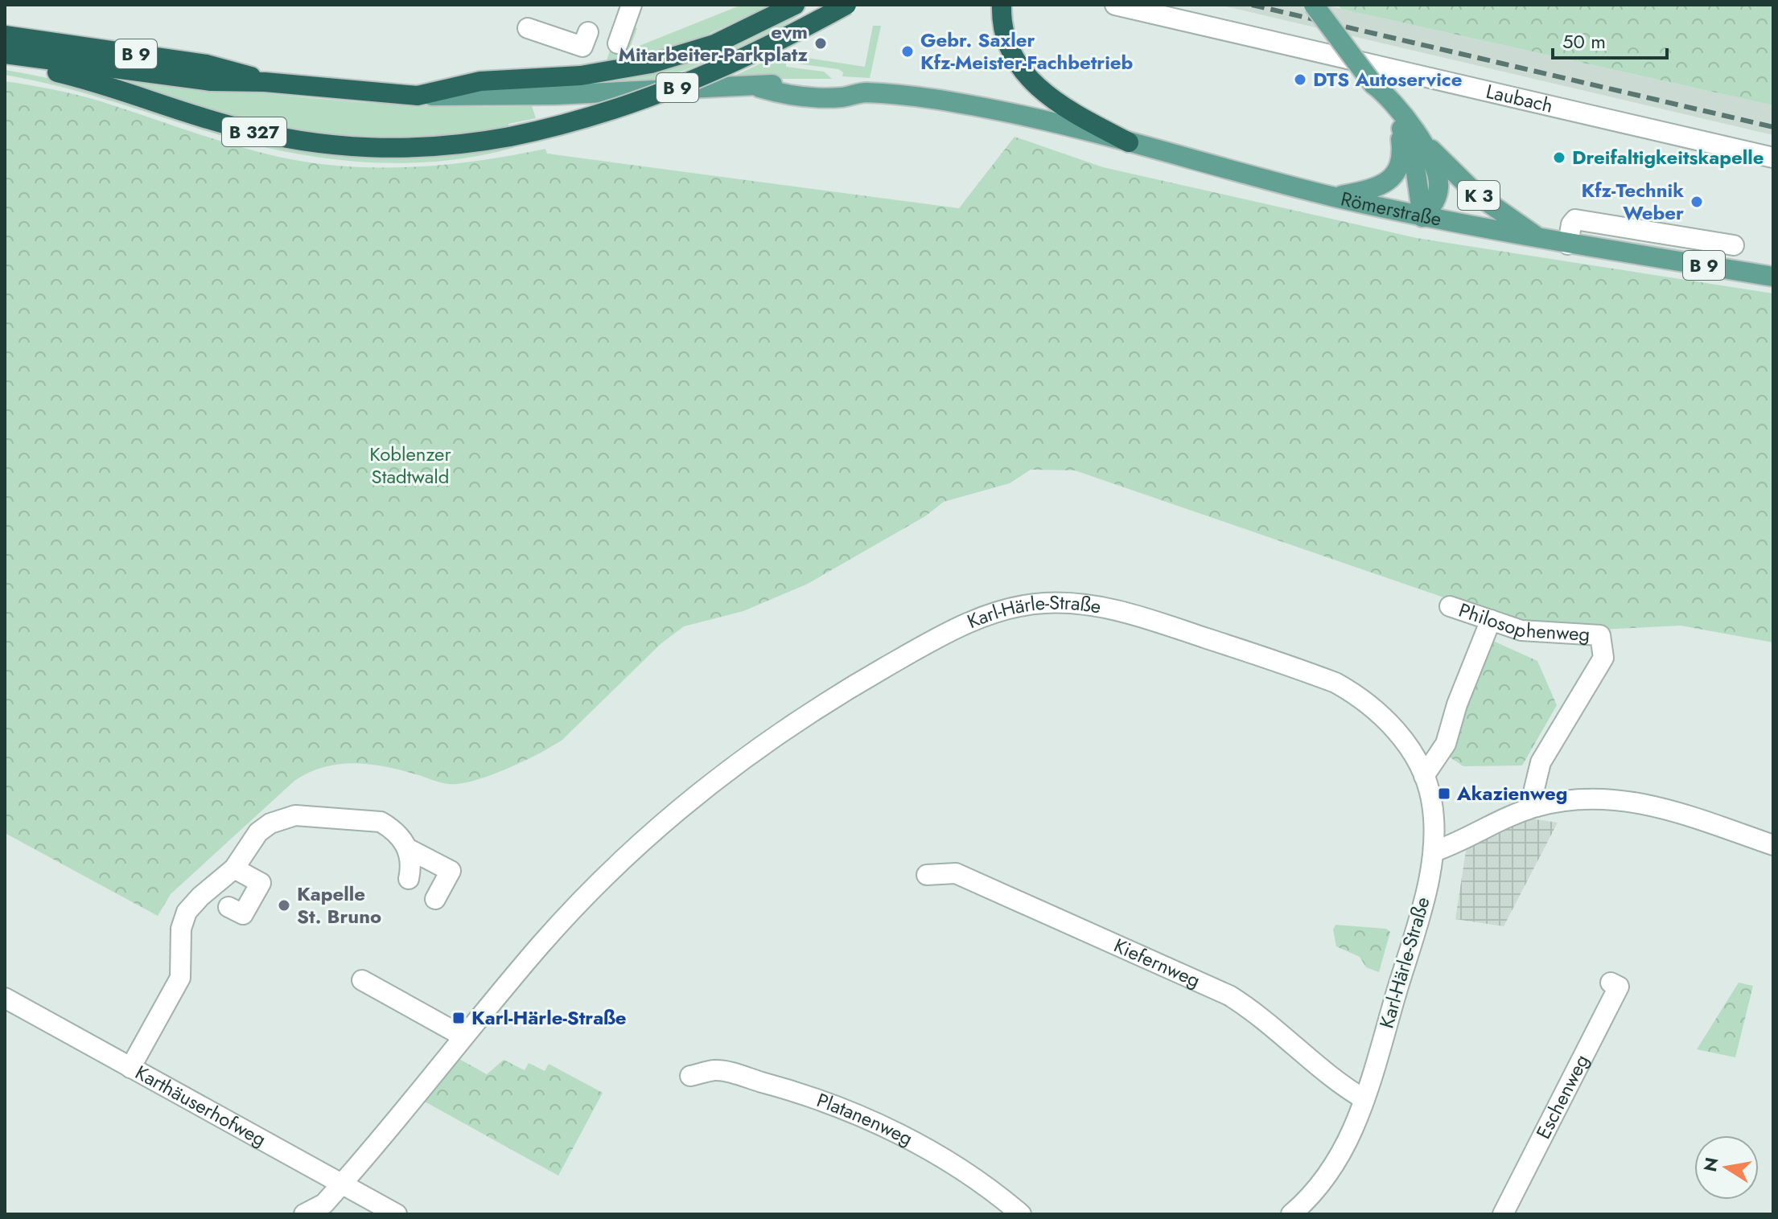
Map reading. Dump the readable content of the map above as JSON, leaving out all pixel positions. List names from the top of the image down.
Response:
{
  "streets": {
    "highway": ["B 9", "B 327"],
    "main road": ["K 3", "Römerstraße"],
    "street": [
      "Laubach",
      "Karl-Härle-Straße",
      "Philosophenweg",
      "Kiefernweg",
      "Eschenweg",
      "Karthäuserhofweg",
      "Platanenweg"
    ]
  },
  "crossings": [
    ["B 9", "Römerstraße"],
    ["K 3", "Römerstraße"],
    ["Karl-Härle-Straße", "Kiefernweg"],
    ["Karl-Härle-Straße", "Karthäuserhofweg"]
  ],
  "parks": ["Koblenzer Stadtwald"],
  "places": {
    "other": [
      "evm Mitarbeiter-Parkplatz",
      "Gebr. Saxler Kfz-Meister-Fachbetrieb",
      "DTS Autoservice",
      "Dreifaltigkeitskapelle",
      "Kfz-Technik Weber",
      "Kapelle St. Bruno"
    ],
    "transit": ["Akazienweg", "Karl-Härle-Straße"]
  },
  "scale_bar": "50 m",
  "north": "left"
}
